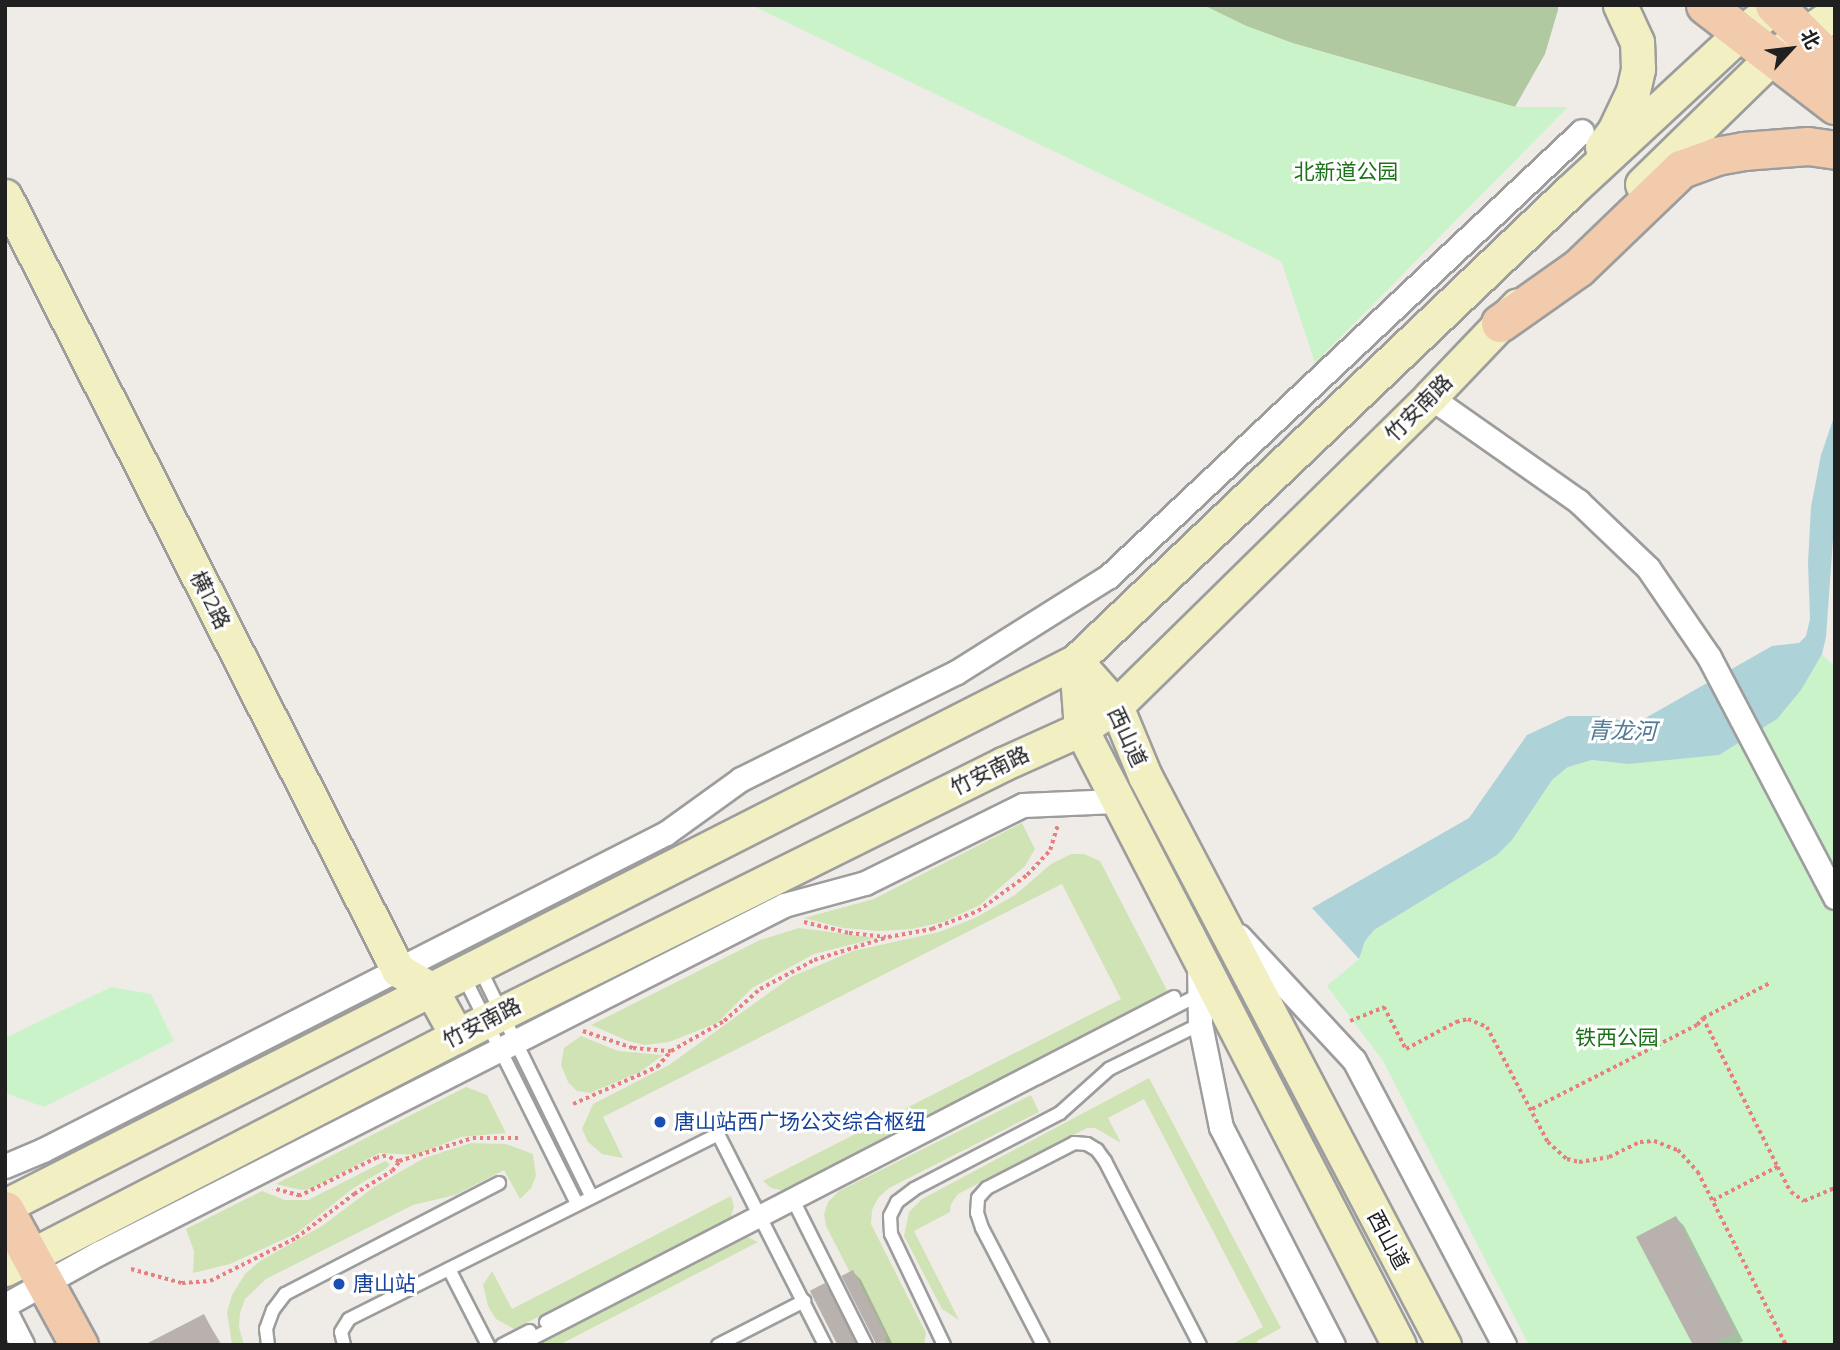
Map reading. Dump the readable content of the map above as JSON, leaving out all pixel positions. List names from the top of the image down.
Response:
{
  "streets": {
    "main road": ["竹安南路", "横12路", "西山道"]
  },
  "crossings": [
    ["竹安南路", "西山道"]
  ],
  "water": ["青龙河"],
  "parks": ["北新道公园", "铁西公园"],
  "places": ["唐山站西广场公交综合枢纽", "唐山站"],
  "north": "top right"
}
